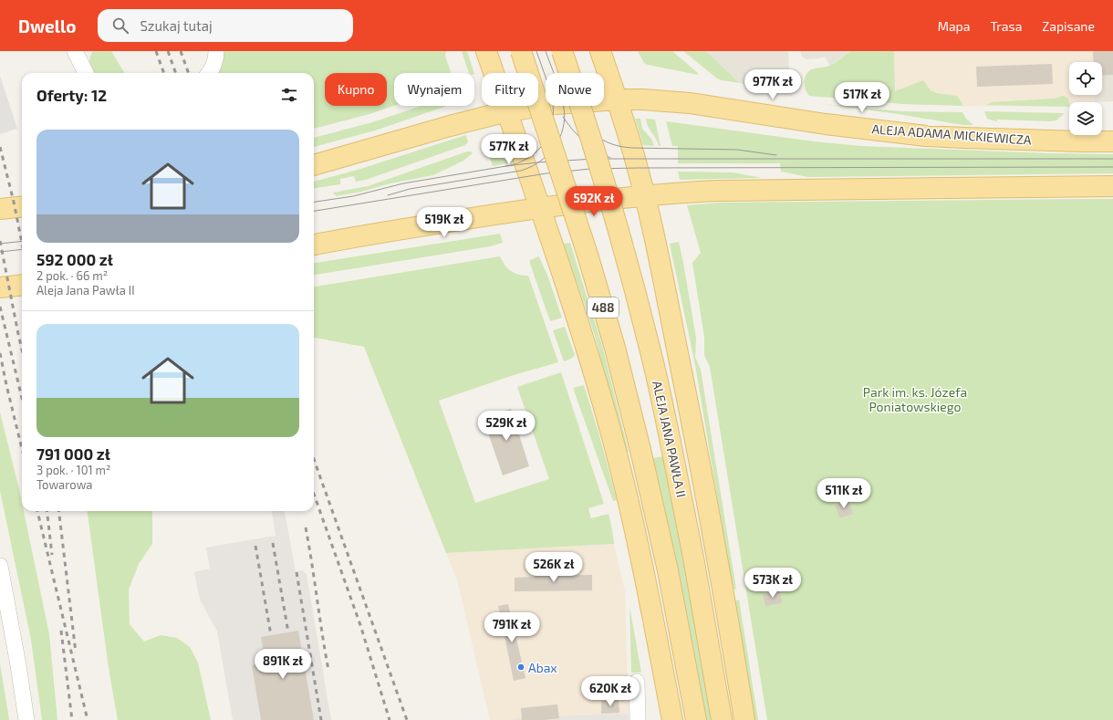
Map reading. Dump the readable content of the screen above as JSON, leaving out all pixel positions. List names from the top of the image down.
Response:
{
  "streets": {
    "main road": ["ALEJA ADAMA MICKIEWICZA", "488", "ALEJA JANA PAWŁA II"]
  },
  "parks": ["Park im. ks. Józefa Poniatowskiego"],
  "places": ["Abax"],
  "page": {
    "header": "Dwello",
    "search": "Szukaj tutaj",
    "nav": ["Mapa", "Trasa", "Zapisane"],
    "price": [
      "977K zł",
      "517K zł",
      "577K zł",
      "592K zł",
      "519K zł",
      "529K zł",
      "511K zł",
      "526K zł",
      "573K zł",
      "791K zł",
      "891K zł",
      "620K zł"
    ],
    "chip": [
      "Kupno",
      "Wynajem",
      "Filtry",
      "Nowe"
    ],
    "heading": "Oferty: 12",
    "list": [
      {
        "name": "592 000 zł",
        "note": "2 pok. · 66 m² · Aleja Jana Pawła II"
      },
      {
        "name": "791 000 zł",
        "note": "3 pok. · 101 m² · Towarowa"
      }
    ]
  }
}
